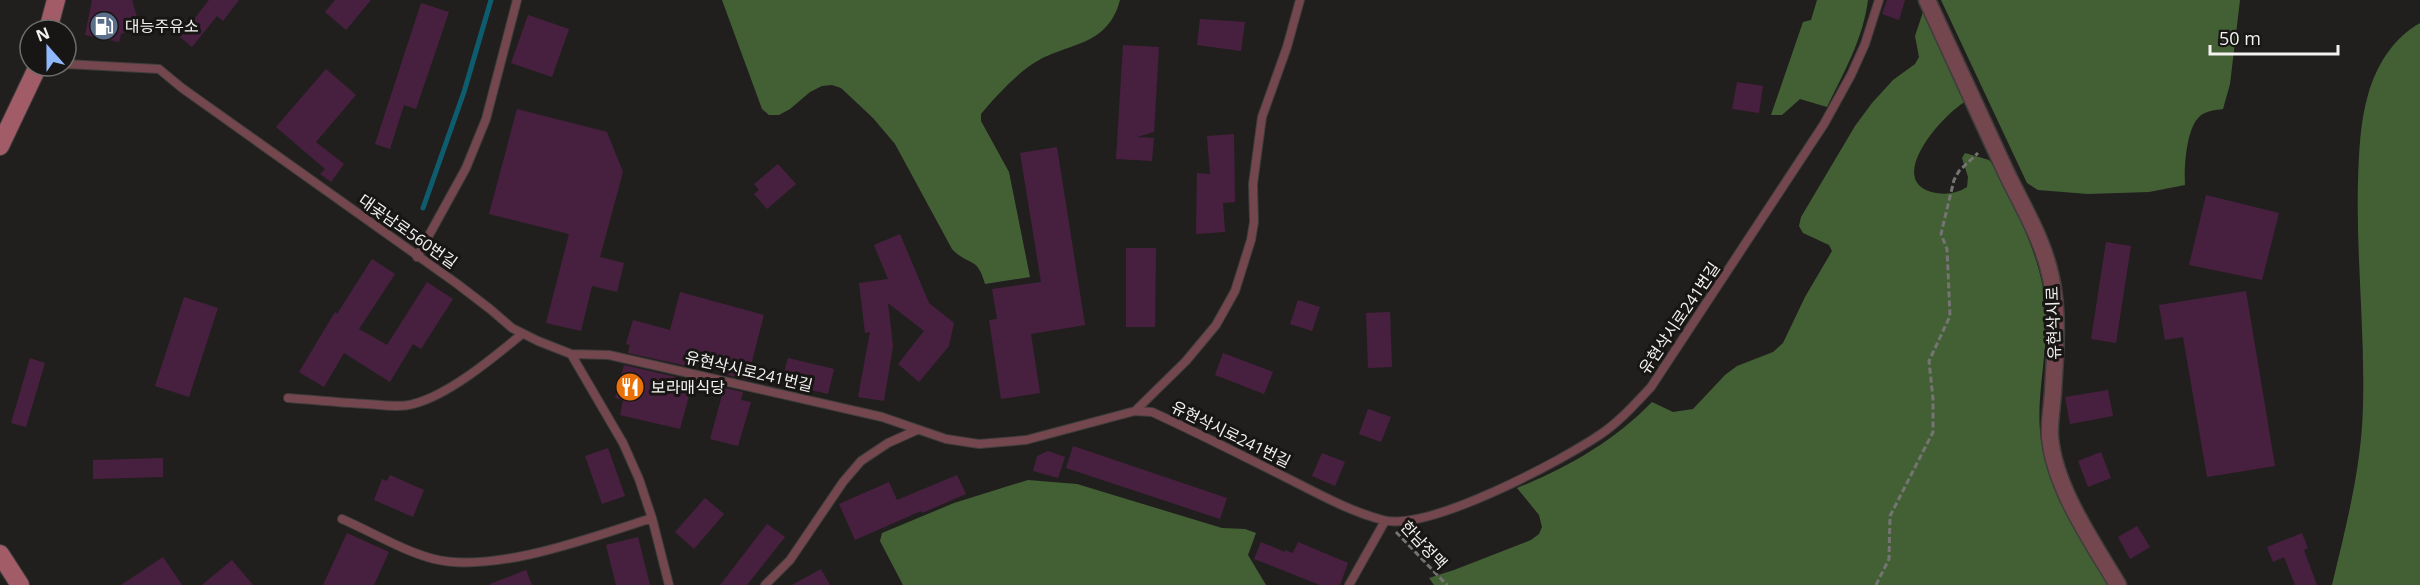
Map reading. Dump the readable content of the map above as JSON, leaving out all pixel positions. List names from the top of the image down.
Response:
{
  "streets": {
    "street": ["유현삭시로"],
    "lane": ["대곶남로560번길", "유현삭시로241번길"],
    "path": ["한남정맥"]
  },
  "crossings": [
    ["대곶남로560번길", "유현삭시로241번길"],
    ["유현삭시로241번길", "한남정맥"]
  ],
  "places": {
    "fuel station": ["대능주유소"],
    "restaurant": ["보라매식당"]
  },
  "scale_bar": "50 m",
  "north": "top"
}
